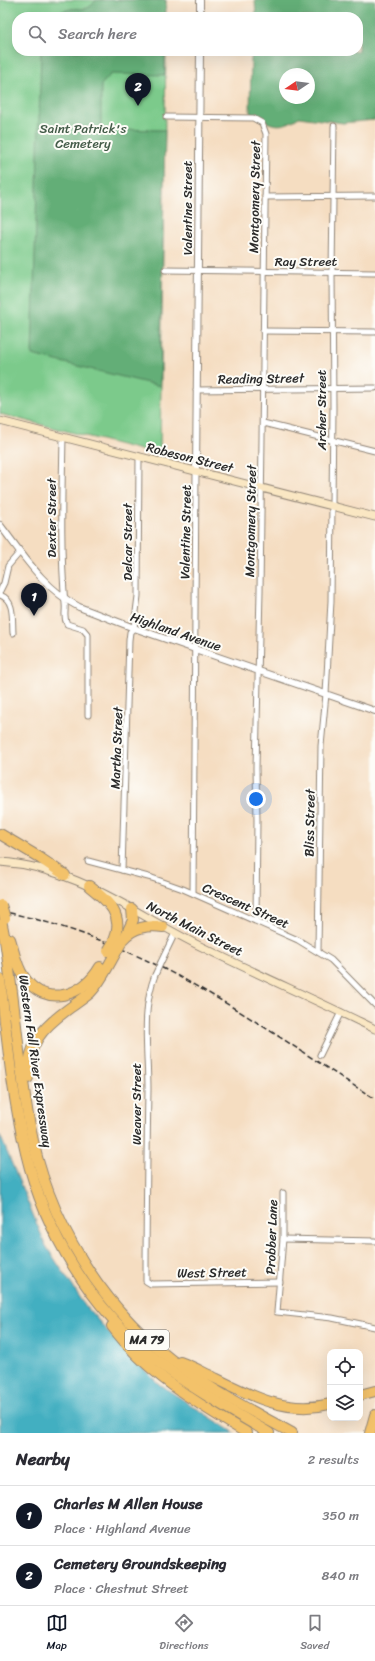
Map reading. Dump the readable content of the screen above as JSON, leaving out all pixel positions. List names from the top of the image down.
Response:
{
  "streets": {
    "highway": ["Western Fall River Expressway", "MA 79"],
    "main road": ["Robeson Street", "North Main Street"],
    "street": [
      "Montgomery Street",
      "Valentine Street",
      "Ray Street",
      "Reading Street",
      "Archer Street",
      "Dexter Street",
      "Delcar Street",
      "Highland Avenue",
      "Martha Street",
      "Bliss Street",
      "Crescent Street",
      "Weaver Street",
      "Probber Lane",
      "West Street"
    ]
  },
  "crossings": [
    ["Montgomery Street", "Valentine Street"],
    ["Montgomery Street", "Ray Street"],
    ["Montgomery Street", "Reading Street"],
    ["Montgomery Street", "Robeson Street"],
    ["Montgomery Street", "Highland Avenue"],
    ["Montgomery Street", "Crescent Street"],
    ["Valentine Street", "Ray Street"],
    ["Valentine Street", "Reading Street"],
    ["Valentine Street", "Robeson Street"],
    ["Valentine Street", "Highland Avenue"],
    ["Valentine Street", "Crescent Street"],
    ["Ray Street", "Archer Street"],
    ["Reading Street", "Archer Street"],
    ["Archer Street", "Robeson Street"],
    ["Archer Street", "Highland Avenue"],
    ["Archer Street", "Bliss Street"],
    ["Robeson Street", "Dexter Street"],
    ["Robeson Street", "Delcar Street"],
    ["Dexter Street", "Highland Avenue"],
    ["Delcar Street", "Highland Avenue"],
    ["Delcar Street", "Martha Street"],
    ["Highland Avenue", "Martha Street"],
    ["Highland Avenue", "Bliss Street"],
    ["Martha Street", "Crescent Street"],
    ["Bliss Street", "Crescent Street"],
    ["North Main Street", "Weaver Street"],
    ["Weaver Street", "West Street"],
    ["Probber Lane", "West Street"]
  ],
  "parks": ["Saint Patrick's Cemetery"],
  "north": "left",
  "page": {
    "search": "Search here",
    "pins": ["2", "1"],
    "heading": ["Nearby", "2 results"],
    "list": [
      {
        "mark": "1",
        "name": "Charles M Allen House",
        "note": "Place · Highland Avenue",
        "value": "350 m"
      },
      {
        "mark": "2",
        "name": "Cemetery Groundskeeping",
        "note": "Place · Chestnut Street",
        "value": "840 m"
      }
    ],
    "nav": ["Map", "Directions", "Saved"]
  }
}
